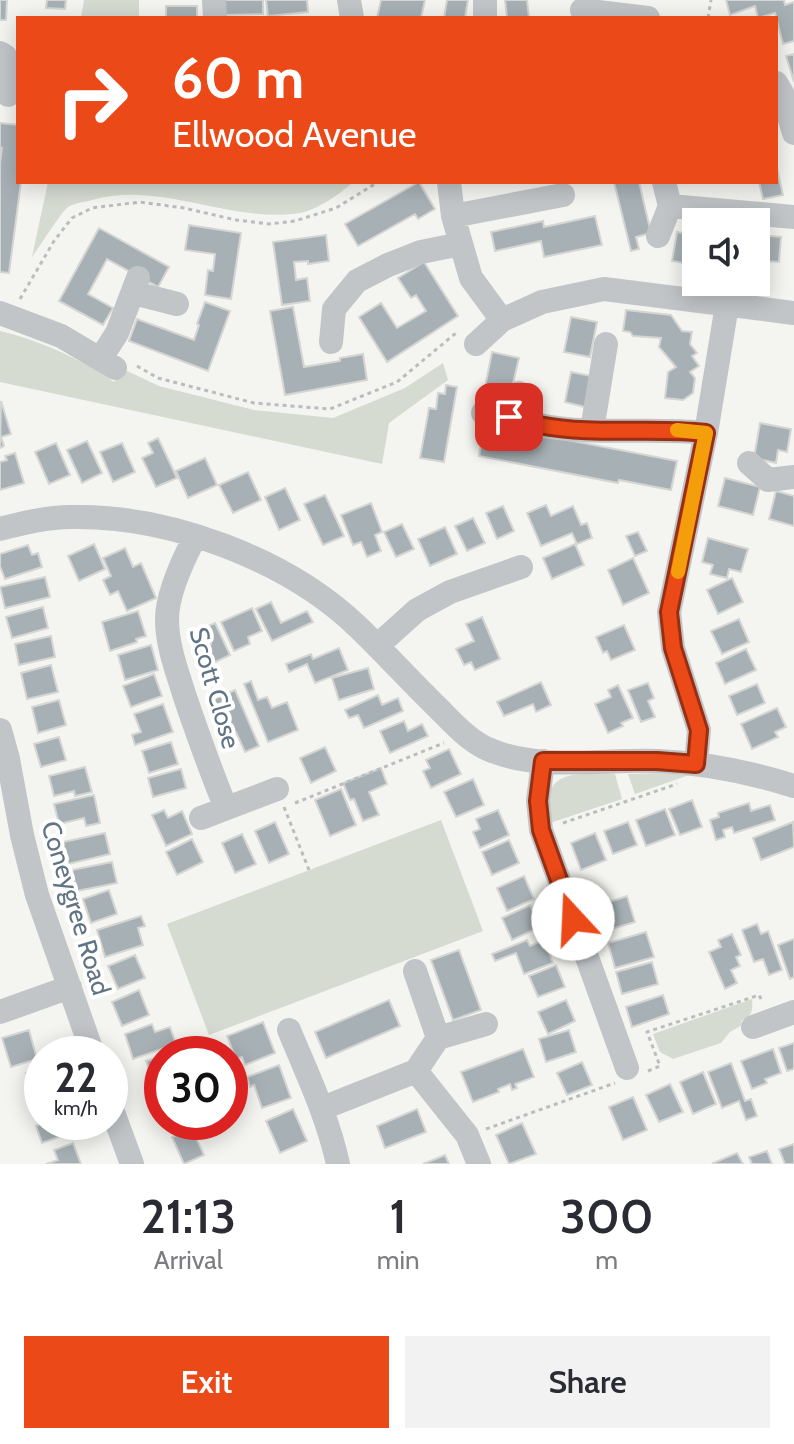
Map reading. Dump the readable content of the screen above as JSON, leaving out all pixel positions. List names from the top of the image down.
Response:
{
  "streets": {
    "street": ["Scott Close", "Coneygree Road"]
  },
  "page": {
    "turn": ["60 m", "Ellwood Avenue"],
    "speed": "22 km/h",
    "limit": "30",
    "eta": [
      "21:13",
      "Arrival",
      "1",
      "min",
      "300",
      "m"
    ],
    "buttons": ["Exit", "Share"]
  }
}
